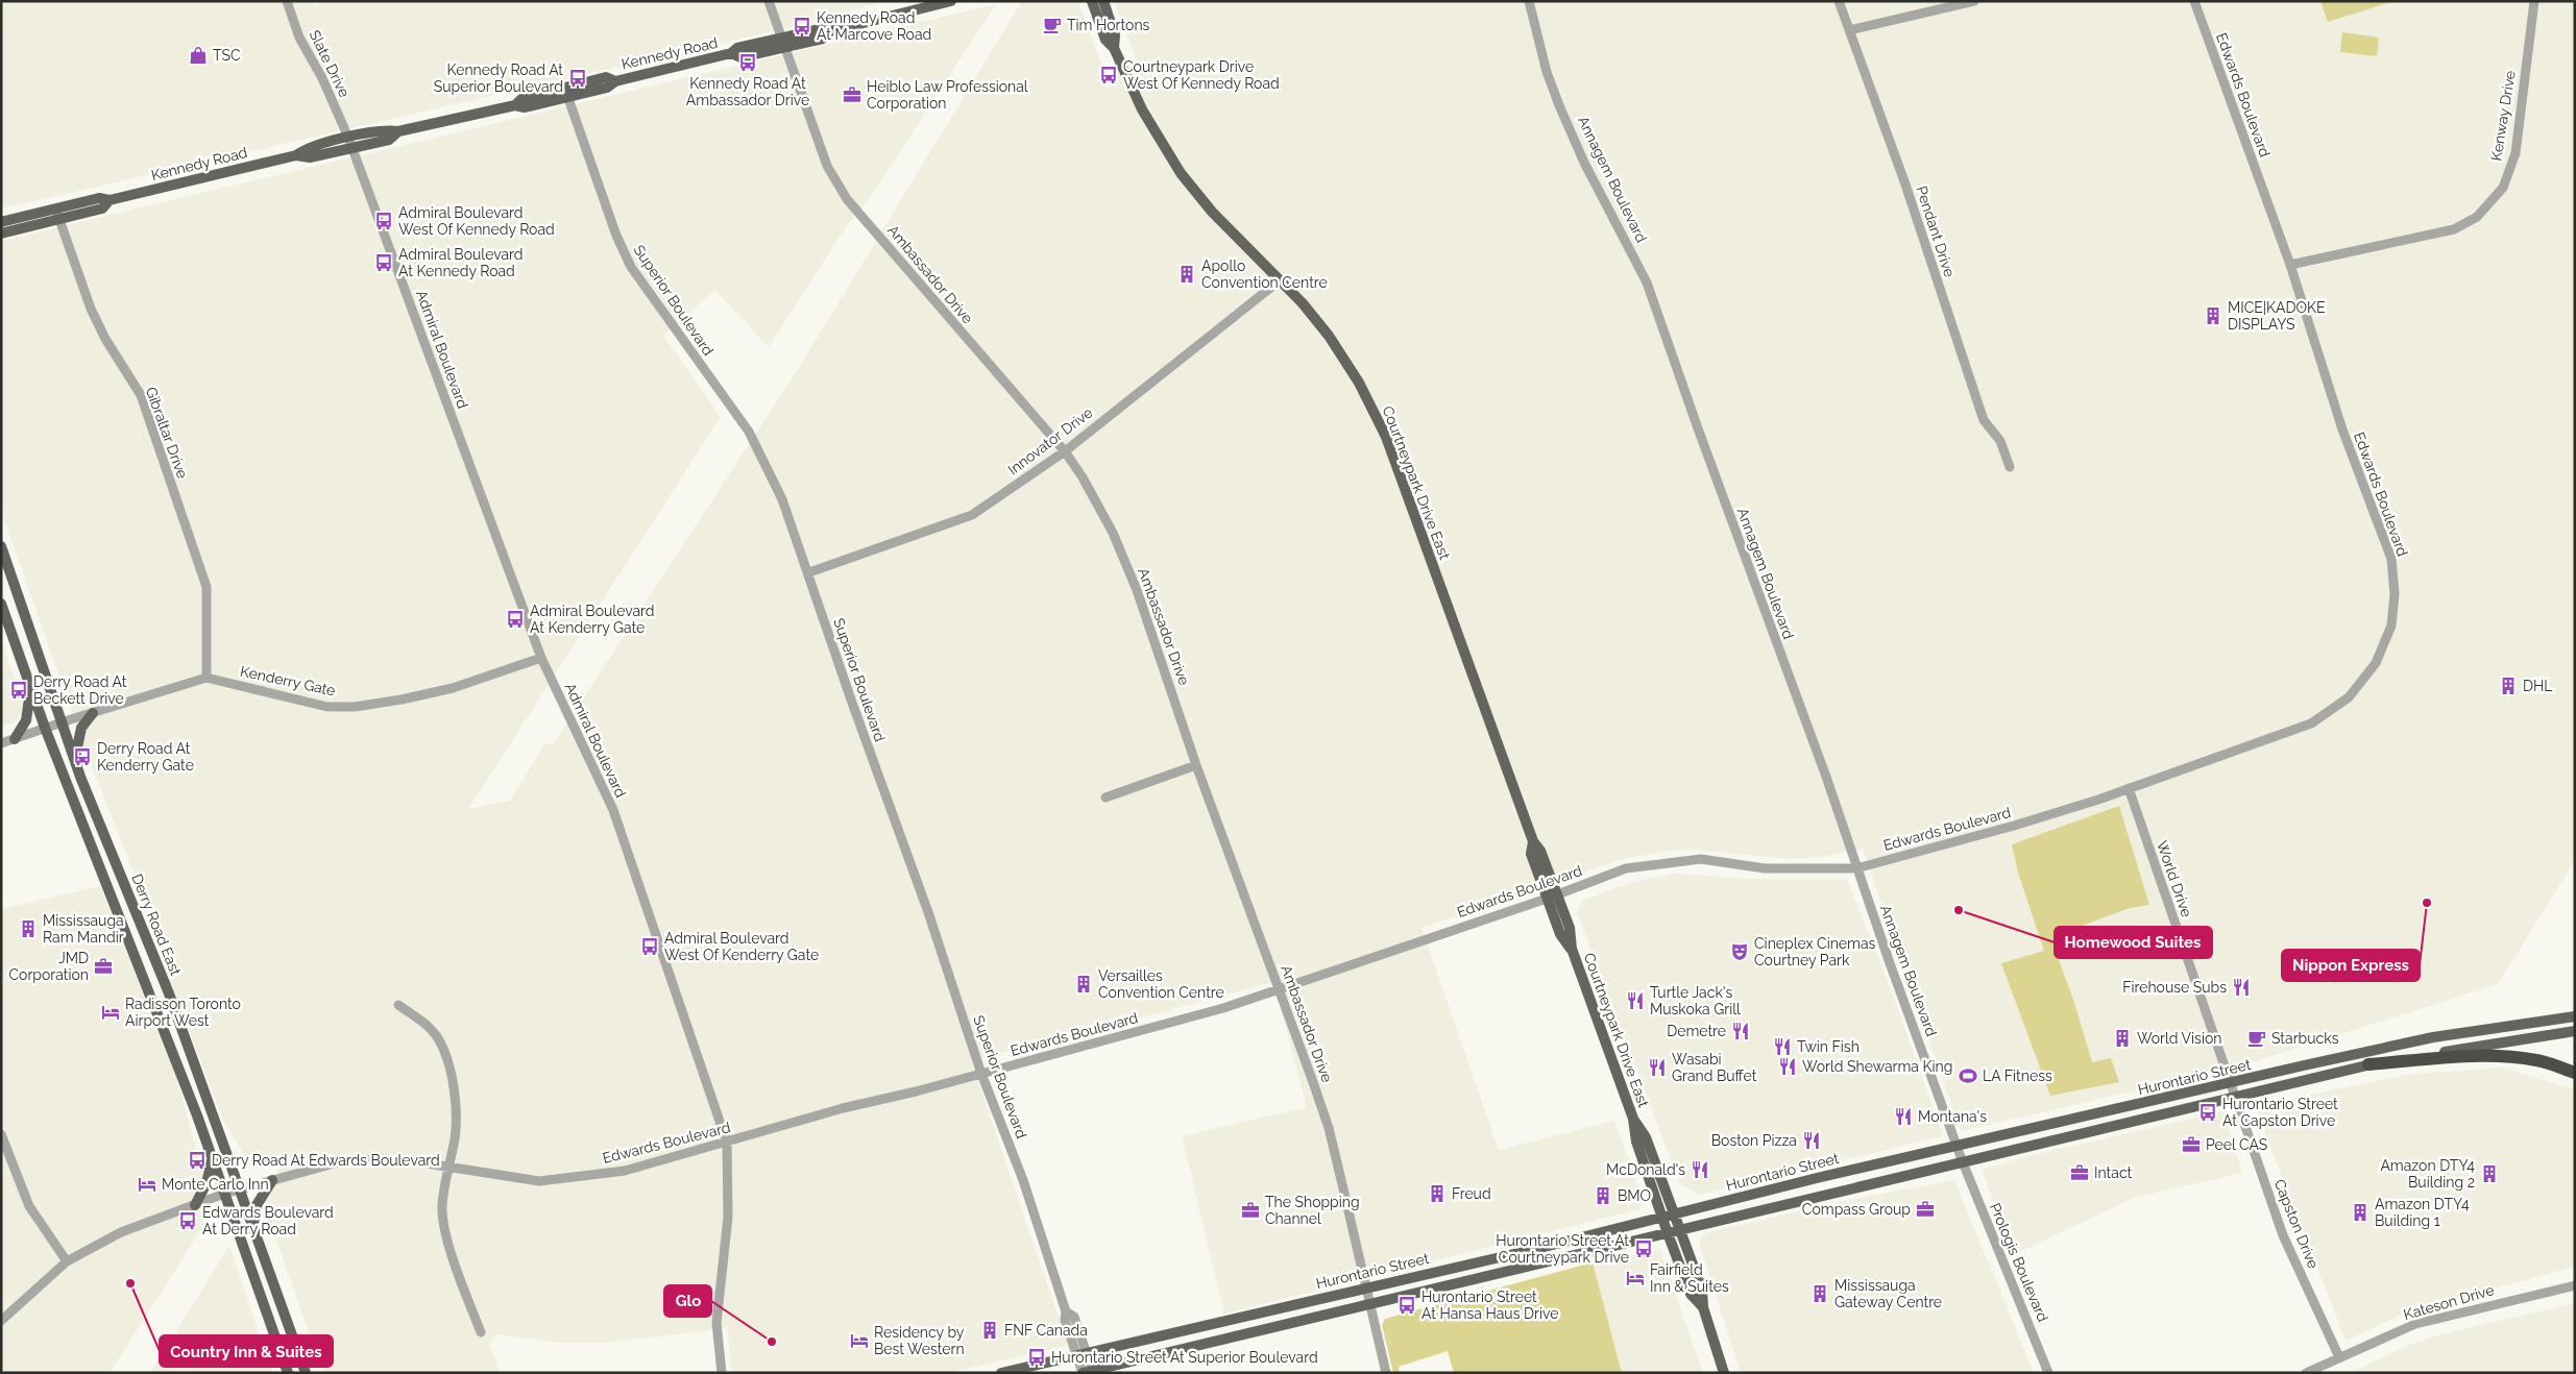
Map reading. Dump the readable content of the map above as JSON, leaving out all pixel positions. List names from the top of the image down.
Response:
{
  "streets": {
    "main road": [
      "Kennedy Road",
      "Courtneypark Drive East",
      "Derry Road East",
      "Hurontario Street"
    ],
    "street": [
      "Slate Drive",
      "Edwards Boulevard",
      "Kenway Drive",
      "Annagem Boulevard",
      "Pendant Drive",
      "Ambassador Drive",
      "Superior Boulevard",
      "Admiral Boulevard",
      "Gibraltar Drive",
      "Innovator Drive",
      "Kenderry Gate",
      "World Drive",
      "Capston Drive",
      "Prologis Boulevard",
      "Kateson Drive"
    ]
  },
  "crossings": [
    ["Kennedy Road", "Slate Drive"],
    ["Kennedy Road", "Ambassador Drive"],
    ["Kennedy Road", "Superior Boulevard"],
    ["Kennedy Road", "Admiral Boulevard"],
    ["Kennedy Road", "Gibraltar Drive"],
    ["Slate Drive", "Admiral Boulevard"],
    ["Edwards Boulevard", "Kenway Drive"],
    ["Edwards Boulevard", "Annagem Boulevard"],
    ["Edwards Boulevard", "Ambassador Drive"],
    ["Edwards Boulevard", "Superior Boulevard"],
    ["Edwards Boulevard", "Admiral Boulevard"],
    ["Edwards Boulevard", "Courtneypark Drive East"],
    ["Edwards Boulevard", "World Drive"],
    ["Edwards Boulevard", "Derry Road East"],
    ["Annagem Boulevard", "Hurontario Street"],
    ["Annagem Boulevard", "Prologis Boulevard"],
    ["Ambassador Drive", "Innovator Drive"],
    ["Ambassador Drive", "Hurontario Street"],
    ["Superior Boulevard", "Innovator Drive"],
    ["Superior Boulevard", "Hurontario Street"],
    ["Admiral Boulevard", "Kenderry Gate"],
    ["Gibraltar Drive", "Kenderry Gate"],
    ["Innovator Drive", "Courtneypark Drive East"],
    ["Courtneypark Drive East", "Hurontario Street"],
    ["World Drive", "Hurontario Street"],
    ["World Drive", "Capston Drive"],
    ["Hurontario Street", "Capston Drive"],
    ["Hurontario Street", "Prologis Boulevard"],
    ["Capston Drive", "Kateson Drive"]
  ],
  "places": {
    "cafe": ["Tim Hortons", "Starbucks"],
    "bus stop": [
      "Kennedy Road At Marcove Road",
      "Kennedy Road At Ambassador Drive",
      "Courtneypark Drive West Of Kennedy Road",
      "Kennedy Road At Superior Boulevard",
      "Admiral Boulevard West Of Kennedy Road",
      "Admiral Boulevard At Kennedy Road",
      "Admiral Boulevard At Kenderry Gate",
      "Derry Road At Beckett Drive",
      "Derry Road At Kenderry Gate",
      "Admiral Boulevard West Of Kenderry Gate",
      "Hurontario Street At Capston Drive",
      "Derry Road At Edwards Boulevard",
      "Edwards Boulevard At Derry Road",
      "Hurontario Street At Courtneypark Drive",
      "Hurontario Street At Hansa Haus Drive",
      "Hurontario Street At Superior Boulevard"
    ],
    "shop": ["TSC"],
    "office": [
      "Heiblo Law Professional Corporation",
      "JMD Corporation",
      "Peel CAS",
      "Intact",
      "Compass Group",
      "The Shopping Channel"
    ],
    "building": [
      "Apollo Convention Centre",
      "MICE|KADOKE DISPLAYS",
      "DHL",
      "Mississauga Ram Mandir",
      "Versailles Convention Centre",
      "World Vision",
      "Amazon DTY4 Building 2",
      "Freud",
      "BMO",
      "Amazon DTY4 Building 1",
      "Mississauga Gateway Centre",
      "FNF Canada"
    ],
    "other": [
      "Nippon Express",
      "Homewood Suites",
      "Country Inn & Suites",
      "Glo"
    ],
    "theatre": ["Cineplex Cinemas Courtney Park"],
    "restaurant": [
      "Firehouse Subs",
      "Turtle Jack's Muskoka Grill",
      "Demetre",
      "Twin Fish",
      "World Shewarma King",
      "Wasabi Grand Buffet",
      "Montana's",
      "Boston Pizza",
      "McDonald's"
    ],
    "hotel": [
      "Radisson Toronto Airport West",
      "Monte Carlo Inn",
      "Fairfield Inn & Suites",
      "Residency by Best Western"
    ],
    "sports": ["LA Fitness"]
  }
}
